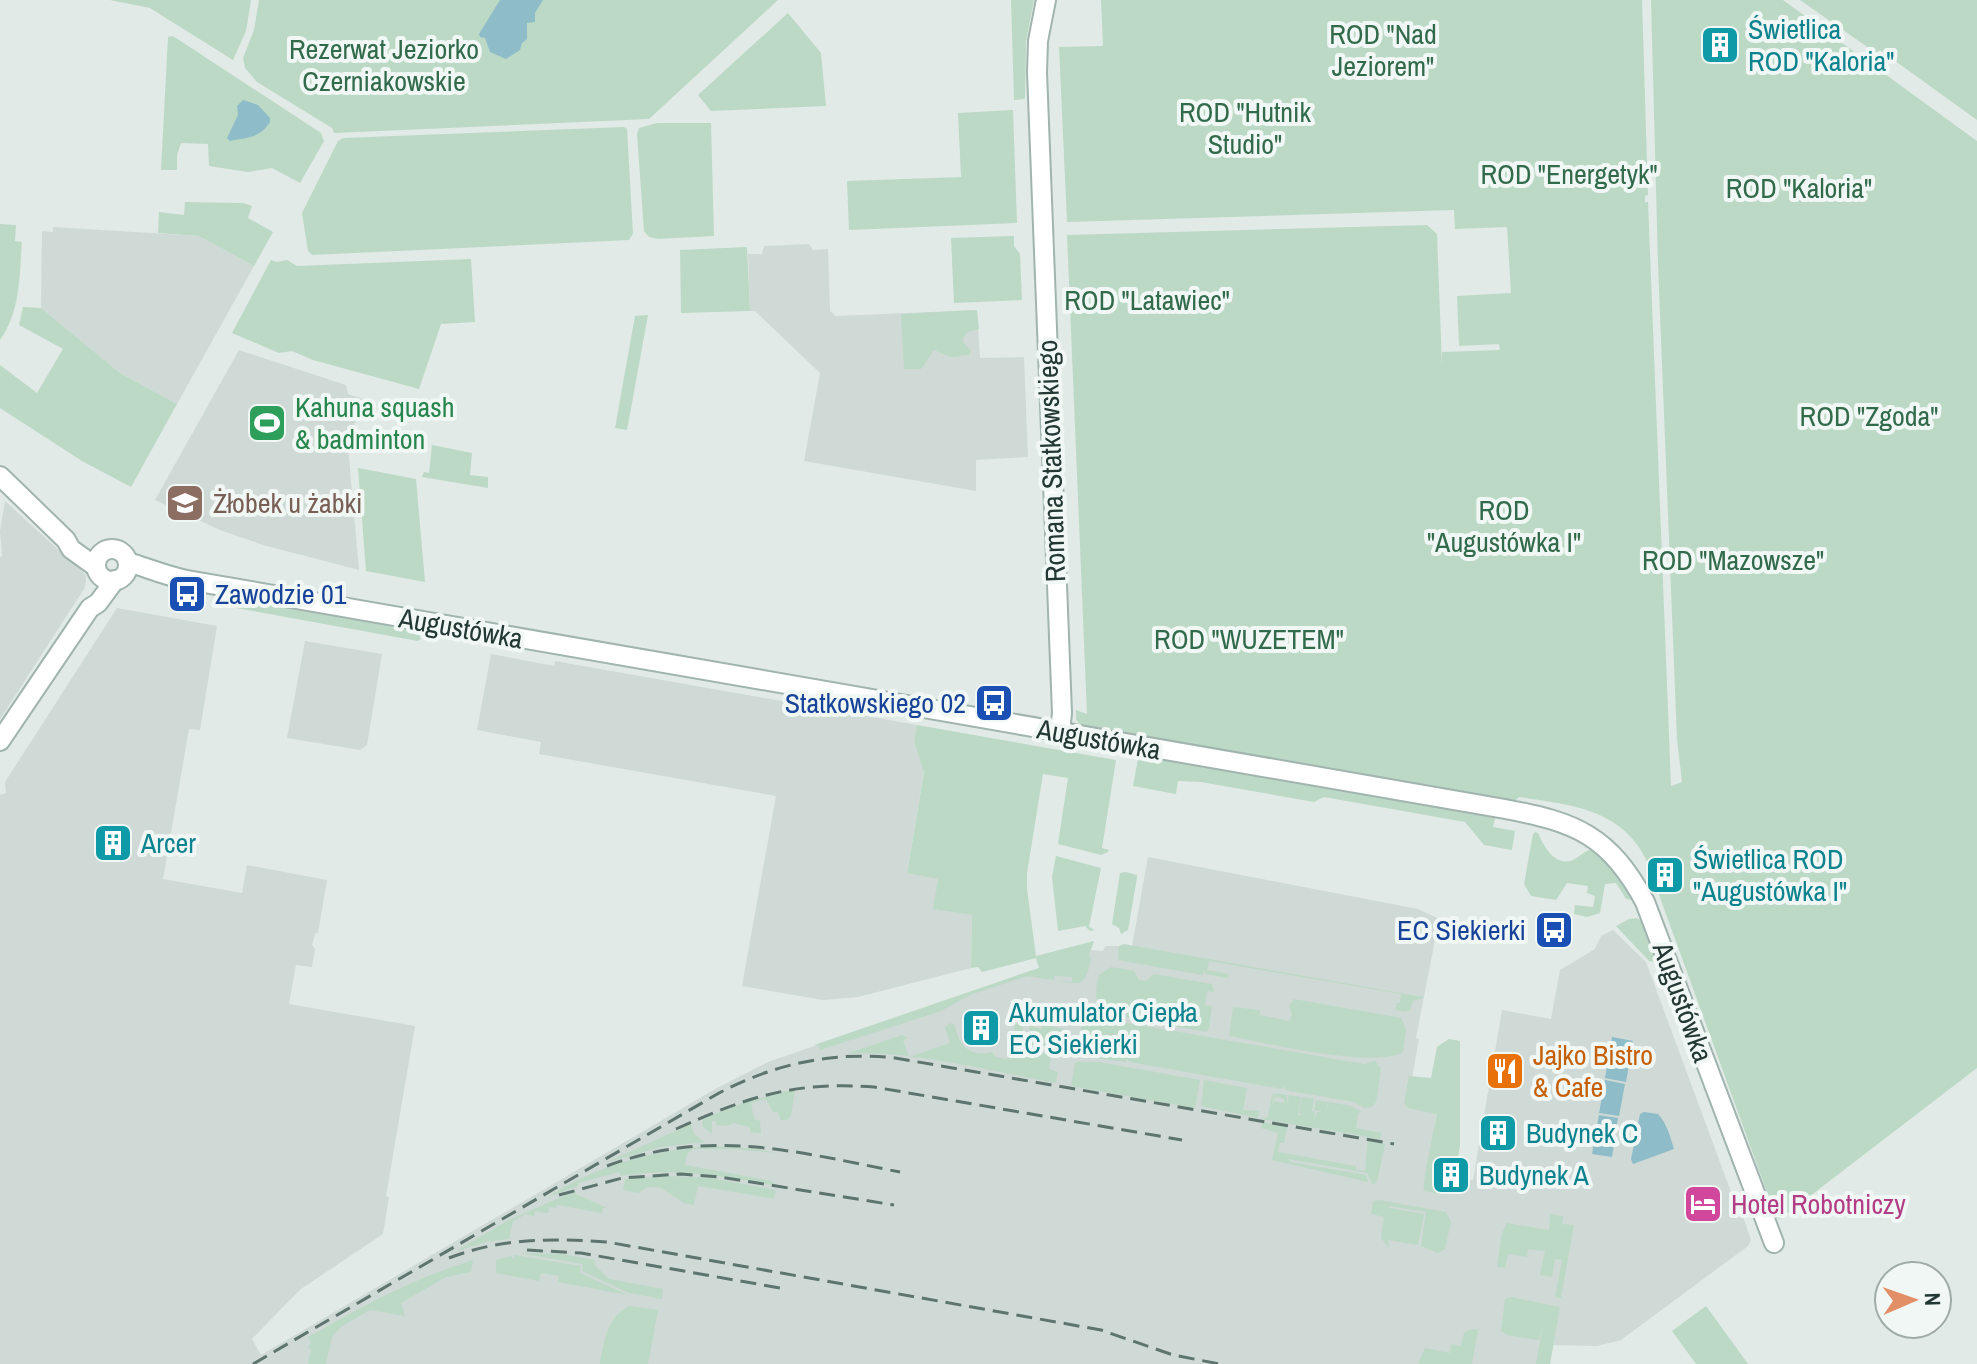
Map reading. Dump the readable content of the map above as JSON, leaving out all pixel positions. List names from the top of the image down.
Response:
{
  "streets": {
    "street": ["Romana Statkowskiego", "Augustówka"]
  },
  "crossings": [
    ["Romana Statkowskiego", "Augustówka"]
  ],
  "parks": [
    "ROD \"Nad Jeziorem\"",
    "Rezerwat Jeziorko Czerniakowskie",
    "ROD \"Hutnik Studio\"",
    "ROD \"Energetyk\"",
    "ROD \"Kaloria\"",
    "ROD \"Latawiec\"",
    "ROD \"Zgoda\"",
    "ROD \"Augustówka I\"",
    "ROD \"Mazowsze\"",
    "ROD \"WUZETEM\""
  ],
  "places": {
    "building": [
      "Świetlica ROD \"Kaloria\"",
      "Arcer",
      "Świetlica ROD \"Augustówka I\"",
      "Akumulator Ciepła EC Siekierki",
      "Budynek C",
      "Budynek A"
    ],
    "sports": ["Kahuna squash & badminton"],
    "school or university": ["Żłobek u żabki"],
    "bus stop": ["Zawodzie 01", "Statkowskiego 02", "EC Siekierki"],
    "restaurant": ["Jajko Bistro & Cafe"],
    "hotel": ["Hotel Robotniczy"]
  },
  "north": "right"
}
